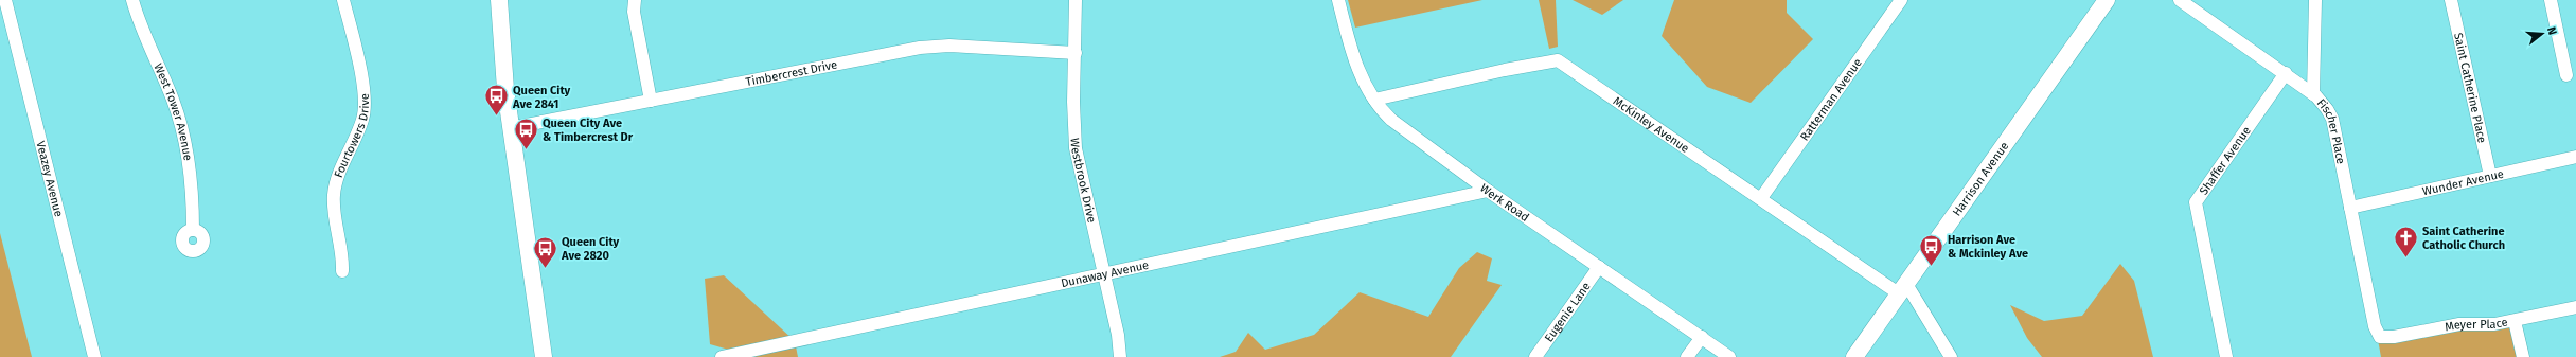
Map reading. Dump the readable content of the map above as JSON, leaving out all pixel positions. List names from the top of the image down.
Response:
{
  "streets": {
    "main road": ["Harrison Avenue"],
    "street": [
      "Timbercrest Drive",
      "Saint Catherine Place",
      "Ratterman Avenue",
      "West Tower Avenue",
      "McKinley Avenue",
      "Fischer Place",
      "Fourtowers Drive",
      "Shaffer Avenue",
      "Veazey Avenue",
      "Westbrook Drive",
      "Wunder Avenue",
      "Werk Road",
      "Dunaway Avenue",
      "Eugenie Lane",
      "Meyer Place"
    ]
  },
  "crossings": [
    ["Timbercrest Drive", "Westbrook Drive"],
    ["Saint Catherine Place", "Wunder Avenue"],
    ["Ratterman Avenue", "McKinley Avenue"],
    ["McKinley Avenue", "Harrison Avenue"],
    ["McKinley Avenue", "Werk Road"],
    ["Fischer Place", "Shaffer Avenue"],
    ["Fischer Place", "Wunder Avenue"],
    ["Fischer Place", "Meyer Place"],
    ["Westbrook Drive", "Dunaway Avenue"],
    ["Werk Road", "Dunaway Avenue"],
    ["Werk Road", "Eugenie Lane"]
  ],
  "places": {
    "bus stop": [
      "Queen City Ave 2841",
      "Queen City Ave & Timbercrest Dr",
      "Harrison Ave & Mckinley Ave",
      "Queen City Ave 2820"
    ],
    "church": ["Saint Catherine Catholic Church"]
  },
  "north": "right"
}
